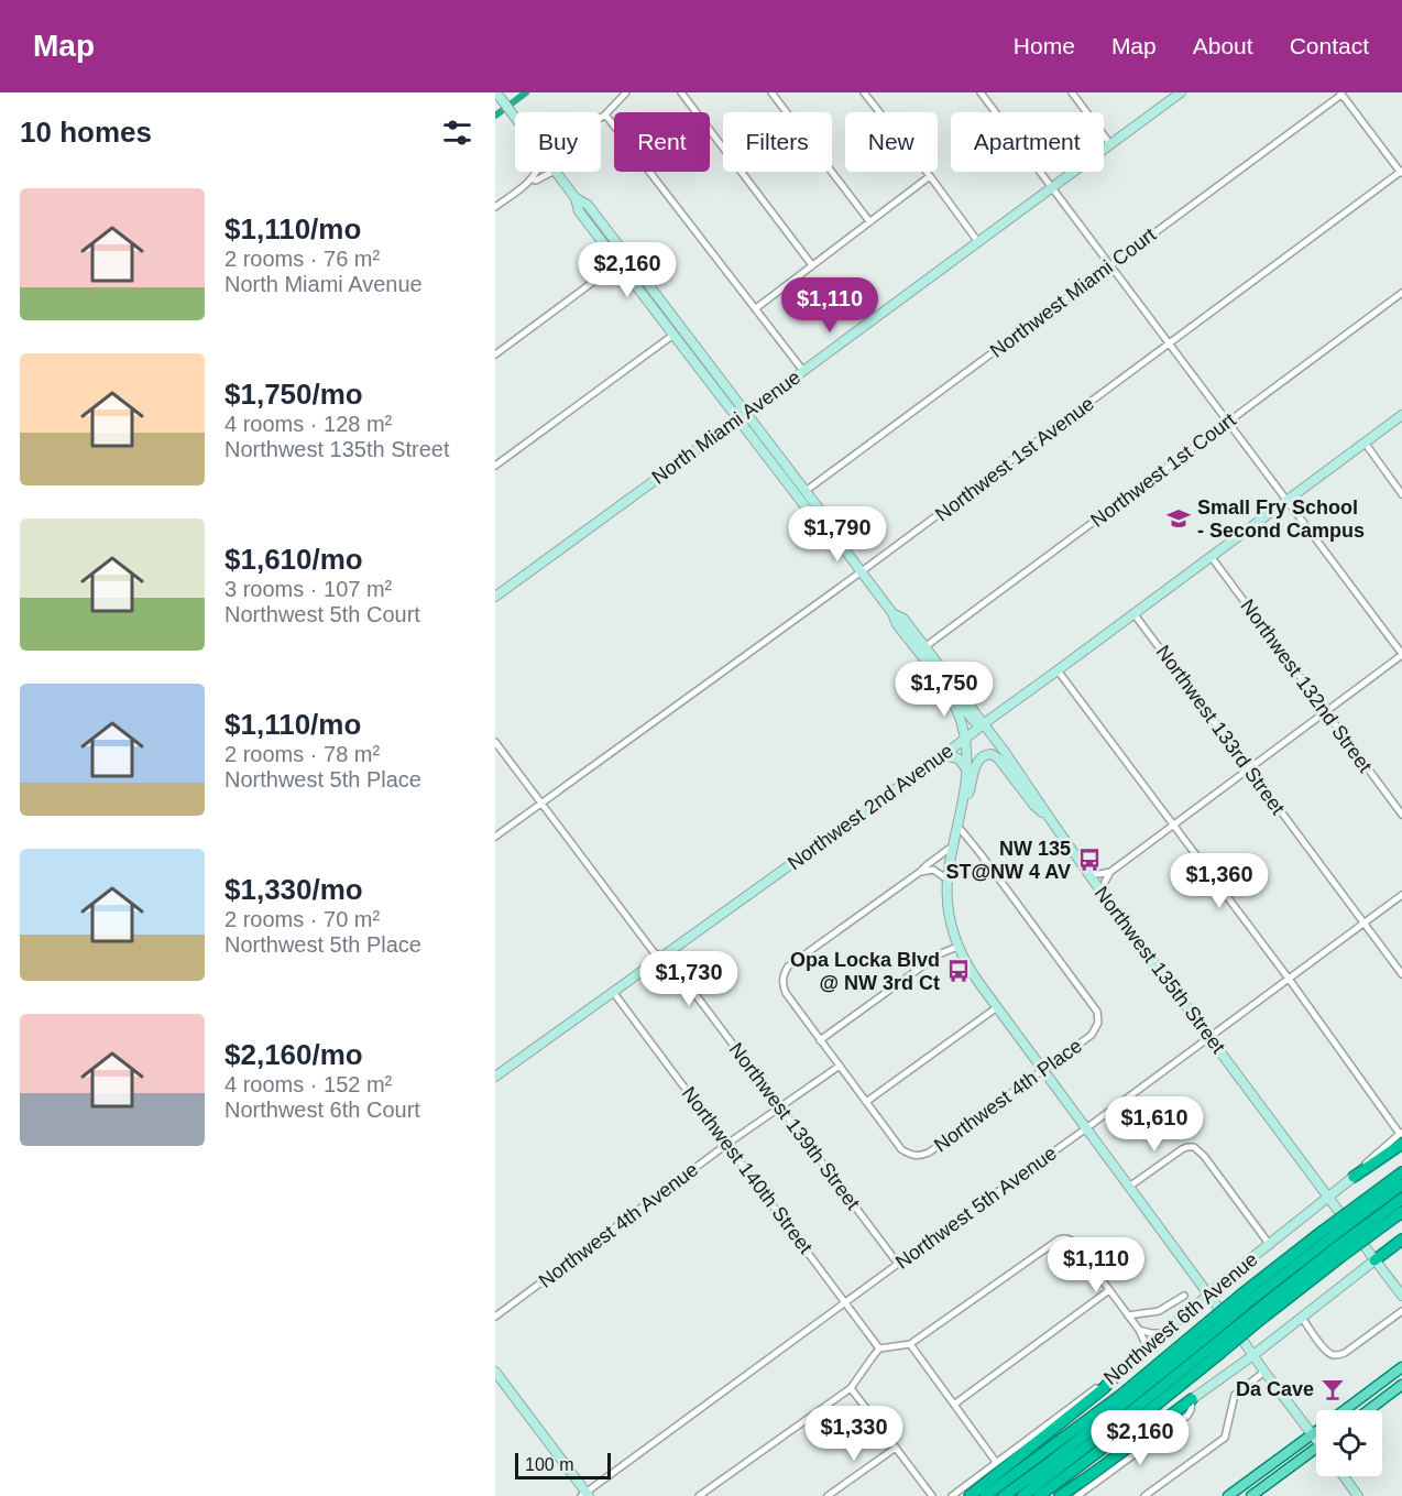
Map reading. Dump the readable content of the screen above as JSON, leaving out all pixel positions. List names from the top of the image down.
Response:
{
  "streets": {
    "main road": [
      "North Miami Avenue",
      "Northwest 2nd Avenue",
      "Northwest 135th Street",
      "Northwest 6th Avenue"
    ],
    "street": [
      "Northwest Miami Court",
      "Northwest 1st Avenue",
      "Northwest 1st Court",
      "Northwest 132nd Street",
      "Northwest 133rd Street",
      "Northwest 4th Place",
      "Northwest 139th Street",
      "Northwest 140th Street",
      "Northwest 5th Avenue",
      "Northwest 4th Avenue"
    ]
  },
  "crossings": [
    ["Northwest Miami Court", "Northwest 135th Street"],
    ["North Miami Avenue", "Northwest 135th Street"],
    ["Northwest 1st Avenue", "Northwest 135th Street"],
    ["Northwest 1st Avenue", "Northwest 139th Street"],
    ["Northwest 1st Court", "Northwest 135th Street"],
    ["Northwest 132nd Street", "Northwest 2nd Avenue"],
    ["Northwest 133rd Street", "Northwest 2nd Avenue"],
    ["Northwest 133rd Street", "Northwest 5th Avenue"],
    ["Northwest 2nd Avenue", "Northwest 135th Street"],
    ["Northwest 2nd Avenue", "Northwest 139th Street"],
    ["Northwest 2nd Avenue", "Northwest 140th Street"],
    ["Northwest 135th Street", "Northwest 5th Avenue"],
    ["Northwest 135th Street", "Northwest 6th Avenue"],
    ["Northwest 139th Street", "Northwest 5th Avenue"],
    ["Northwest 139th Street", "Northwest 4th Avenue"],
    ["Northwest 140th Street", "Northwest 5th Avenue"],
    ["Northwest 140th Street", "Northwest 4th Avenue"]
  ],
  "places": {
    "school or university": ["Small Fry School - Second Campus"],
    "bus stop": ["NW 135 ST@NW 4 AV", "Opa Locka Blvd @ NW 3rd Ct"],
    "bar": ["Da Cave"]
  },
  "scale_bar": "100 m",
  "page": {
    "header": "Map",
    "nav": [
      "Home",
      "Map",
      "About",
      "Contact"
    ],
    "heading": "10 homes",
    "chip": [
      "Buy",
      "Rent",
      "Filters",
      "New",
      "Apartment"
    ],
    "list": [
      {
        "name": "$1,110/mo",
        "note": "2 rooms · 76 m² · North Miami Avenue"
      },
      {
        "name": "$1,750/mo",
        "note": "4 rooms · 128 m² · Northwest 135th Street"
      },
      {
        "name": "$1,610/mo",
        "note": "3 rooms · 107 m² · Northwest 5th Court"
      },
      {
        "name": "$1,110/mo",
        "note": "2 rooms · 78 m² · Northwest 5th Place"
      },
      {
        "name": "$1,330/mo",
        "note": "2 rooms · 70 m² · Northwest 5th Place"
      },
      {
        "name": "$2,160/mo",
        "note": "4 rooms · 152 m² · Northwest 6th Court"
      }
    ],
    "price": [
      "$2,160",
      "$1,110",
      "$1,790",
      "$1,750",
      "$1,360",
      "$1,730",
      "$1,610",
      "$1,110",
      "$1,330",
      "$2,160"
    ],
    "scale": "100 m"
  }
}
